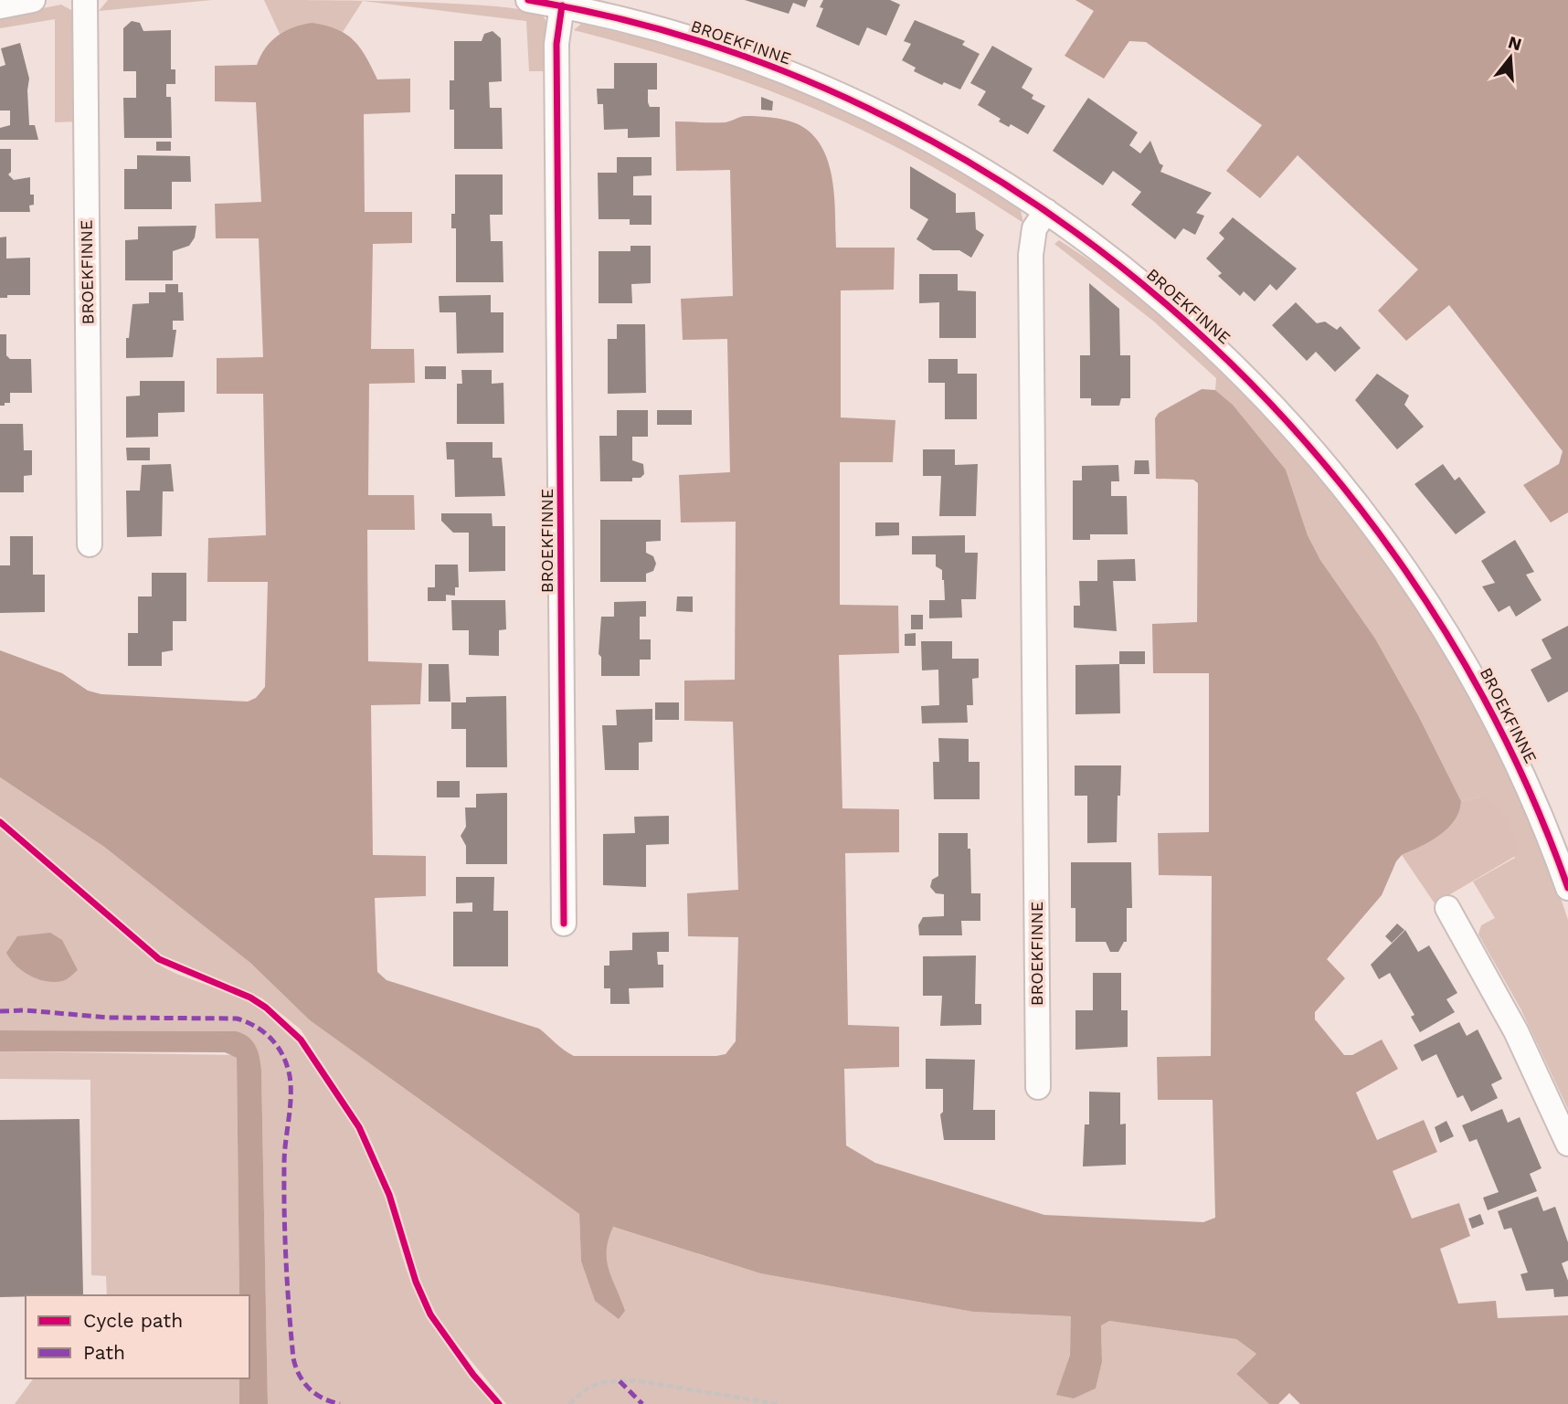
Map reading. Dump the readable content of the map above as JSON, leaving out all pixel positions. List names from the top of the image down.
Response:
{
  "streets": {
    "street": ["BROEKFINNE"]
  },
  "legend": ["Cycle path", "Path"],
  "north": "top"
}
